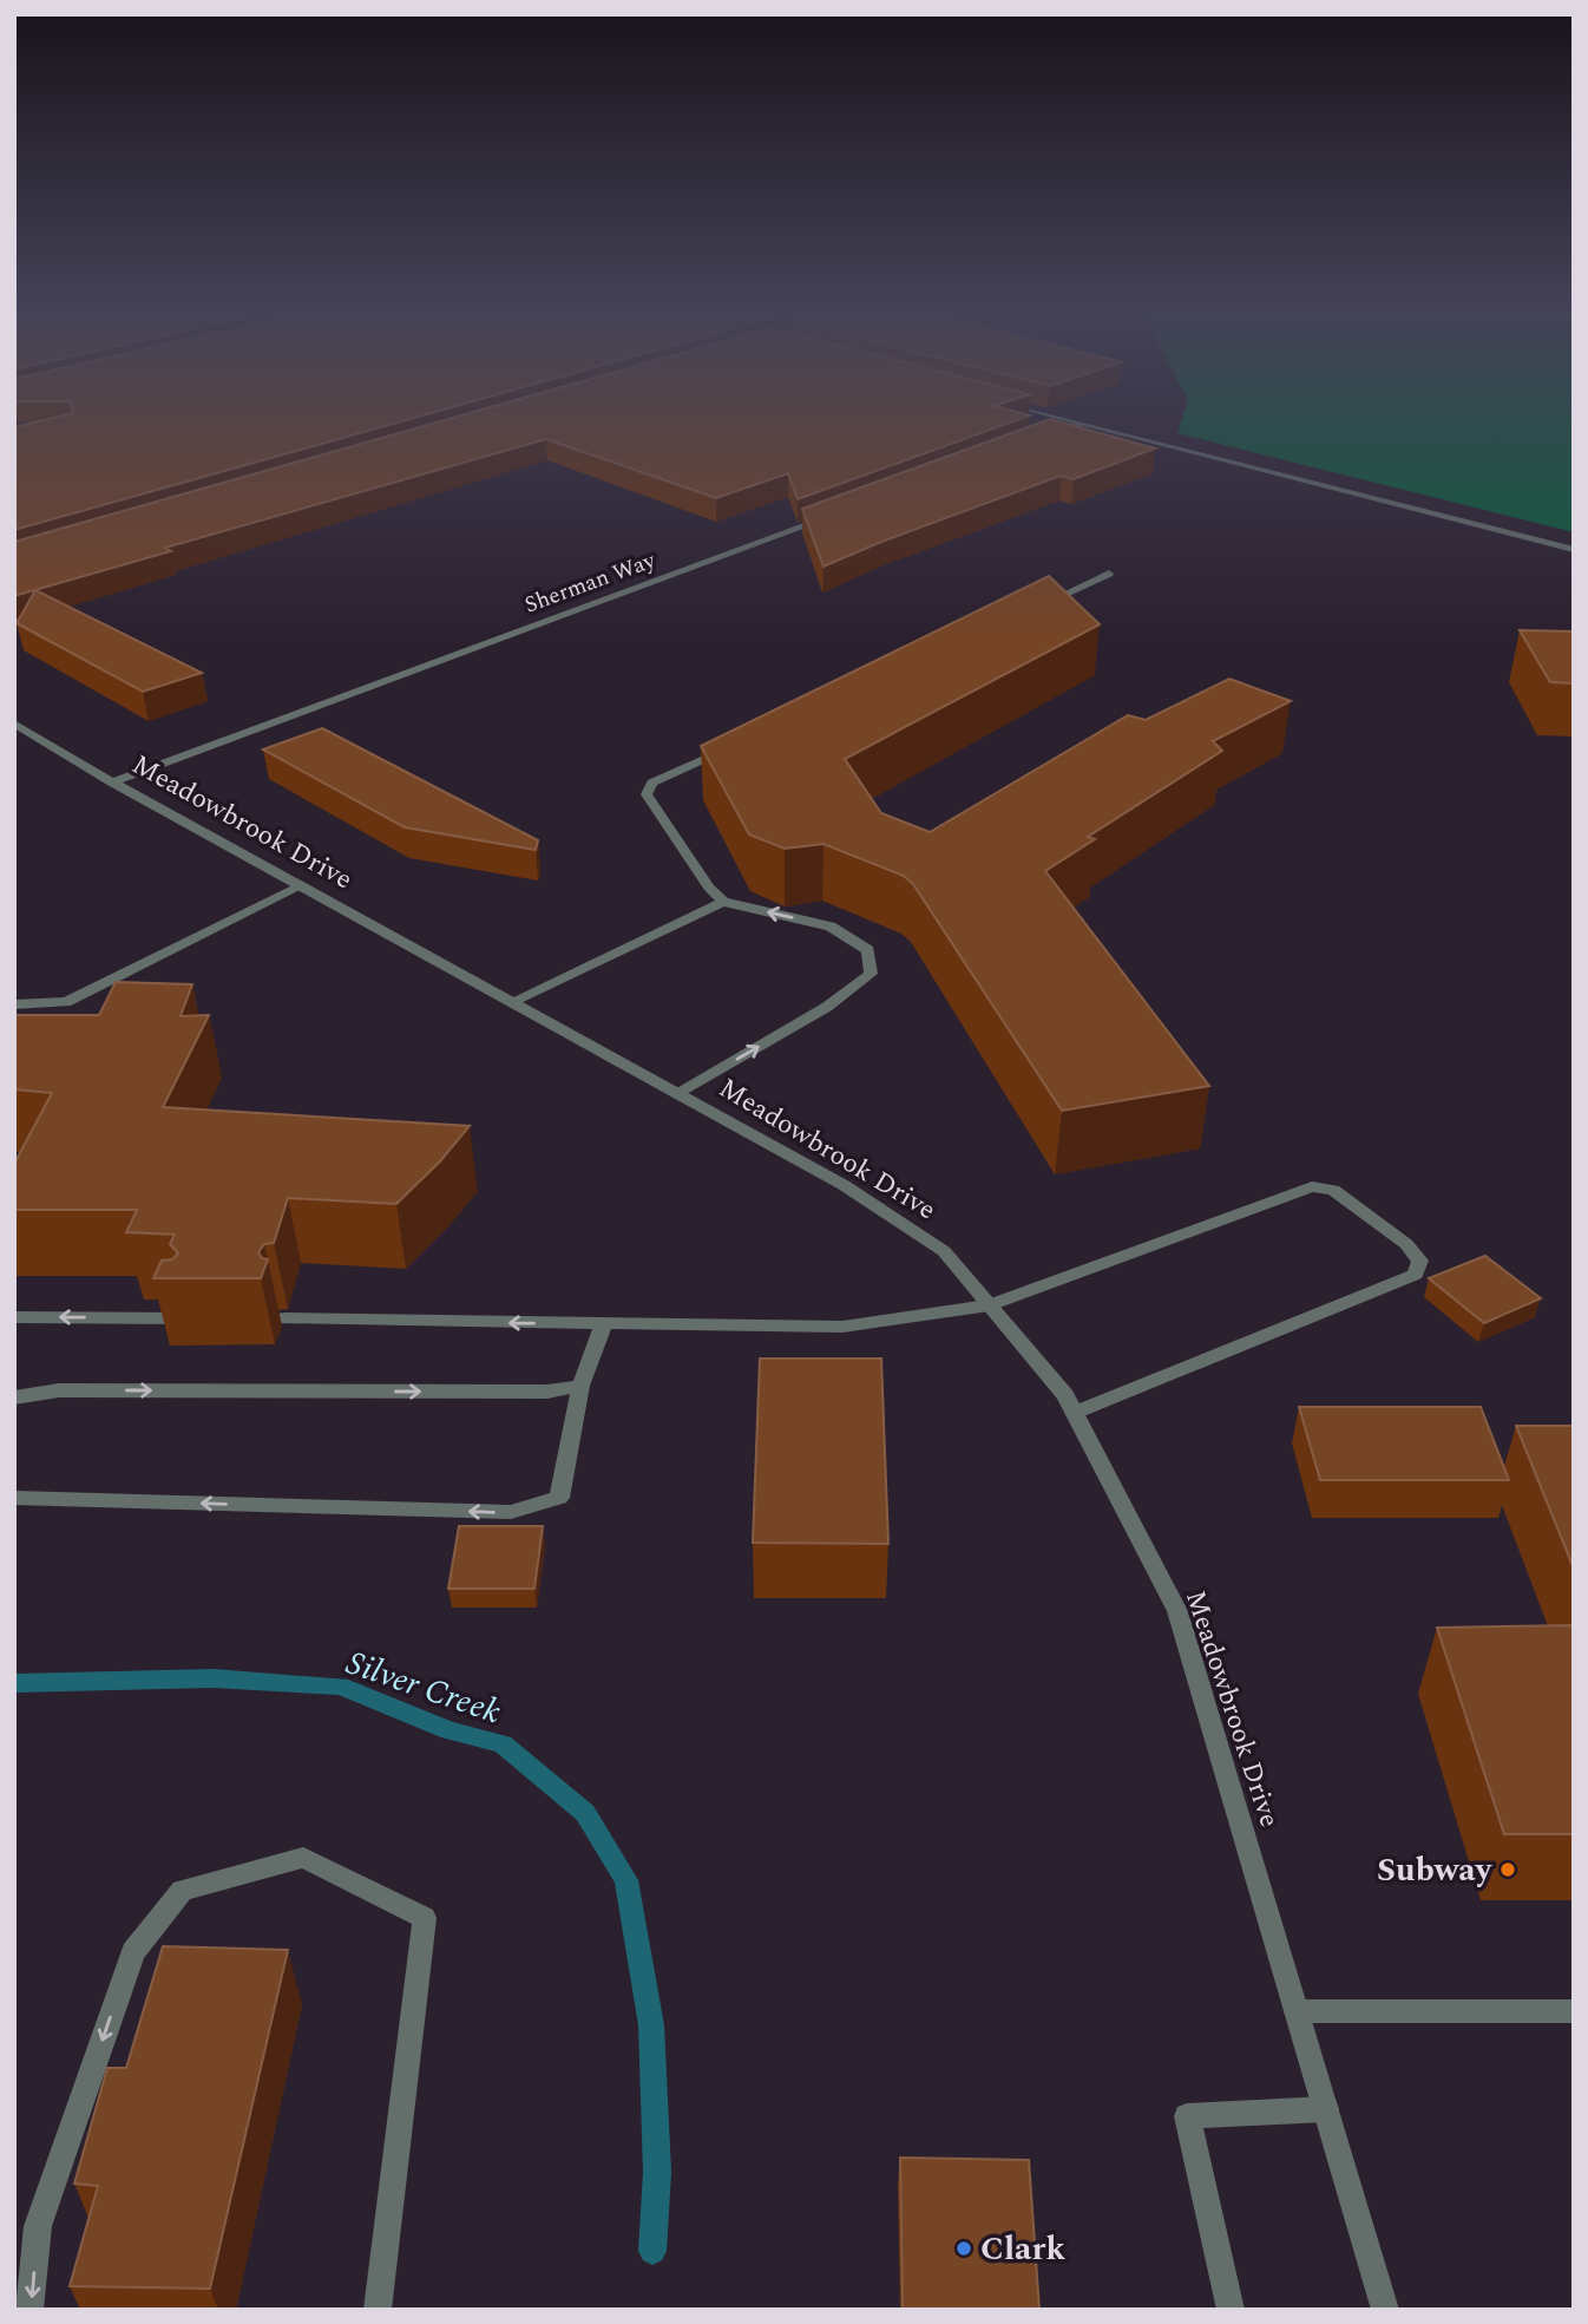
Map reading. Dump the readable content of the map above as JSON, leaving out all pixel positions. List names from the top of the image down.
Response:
{
  "streets": {
    "street": ["Sherman Way", "Meadowbrook Drive"]
  },
  "crossings": [
    ["Sherman Way", "Meadowbrook Drive"]
  ],
  "water": ["Silver Creek"],
  "places": ["Subway", "Clark"]
}
